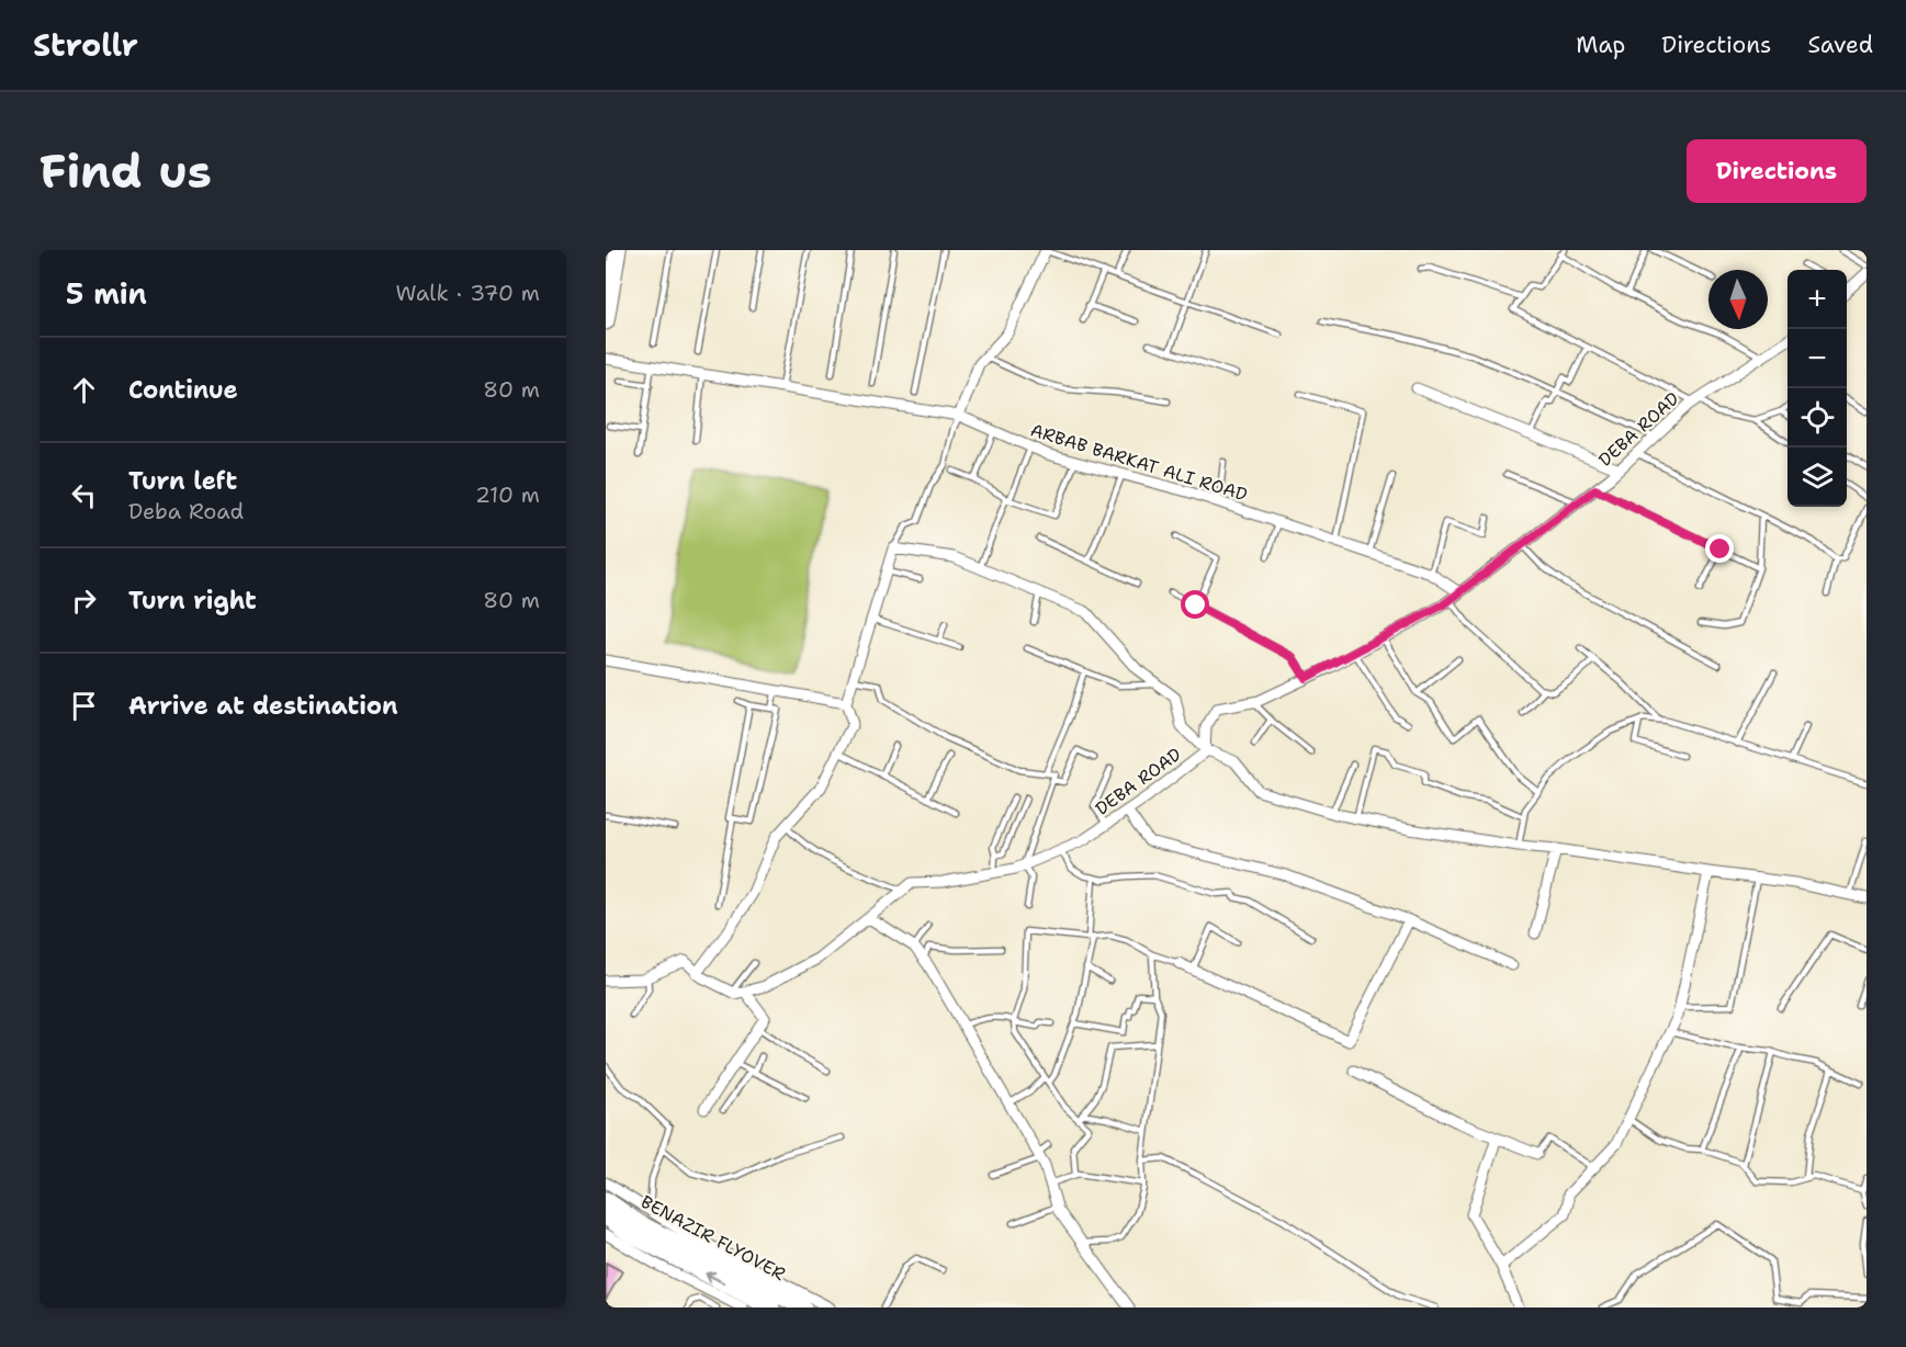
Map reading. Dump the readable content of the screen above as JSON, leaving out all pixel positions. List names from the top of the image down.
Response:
{
  "streets": {
    "main road": ["BENAZIR FLYOVER"],
    "street": ["DEBA ROAD", "ARBAB BARKAT ALI ROAD"]
  },
  "crossings": [
    ["DEBA ROAD", "ARBAB BARKAT ALI ROAD"]
  ],
  "north": "bottom",
  "page": {
    "header": "Strollr",
    "nav": ["Map", "Directions", "Saved"],
    "buttons": "Directions",
    "title": "Find us",
    "heading": ["5 min", "Walk · 370 m"],
    "map_buttons": ["+", "−"],
    "list": [
      ["Continue", "80 m"],
      ["Turn left", "Deba Road", "210 m"],
      ["Turn right", "80 m"],
      "Arrive at destination"
    ]
  }
}
